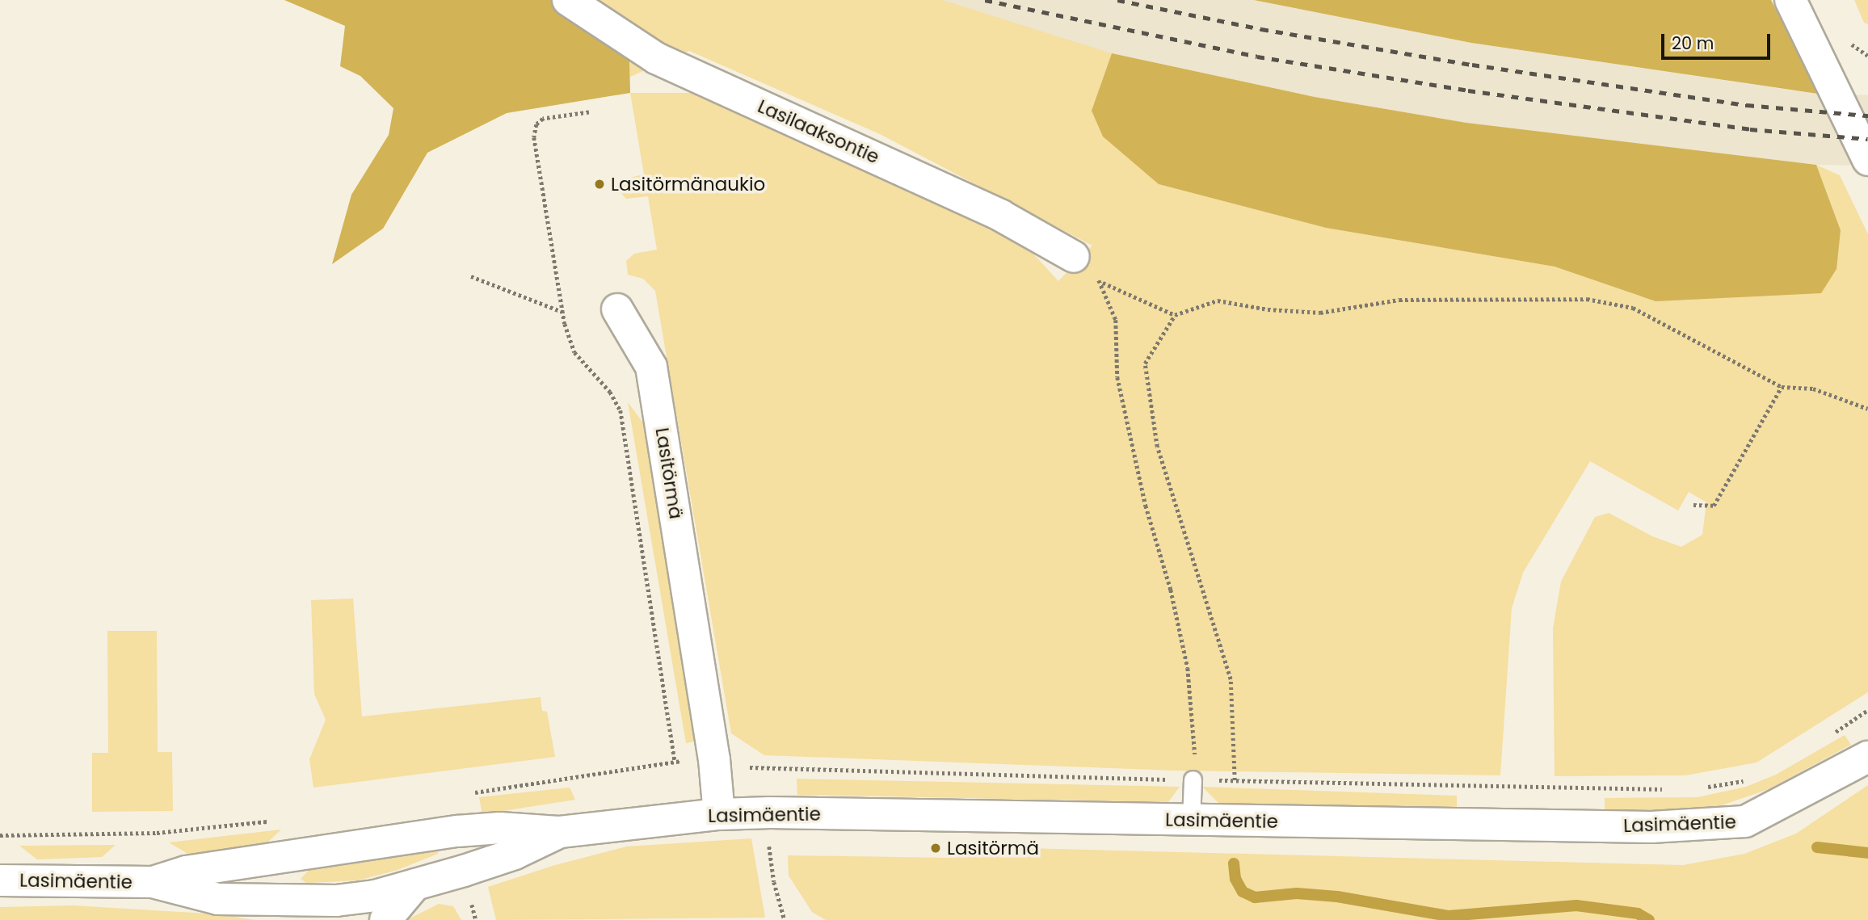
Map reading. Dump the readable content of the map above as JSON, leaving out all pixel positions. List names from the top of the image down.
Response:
{
  "streets": {
    "street": ["Lasilaaksontie", "Lasitörmä", "Lasimäentie"]
  },
  "crossings": [
    ["Lasitörmä", "Lasimäentie"]
  ],
  "places": ["Lasitörmänaukio", "Lasitörmä"],
  "scale_bar": "20 m"
}
